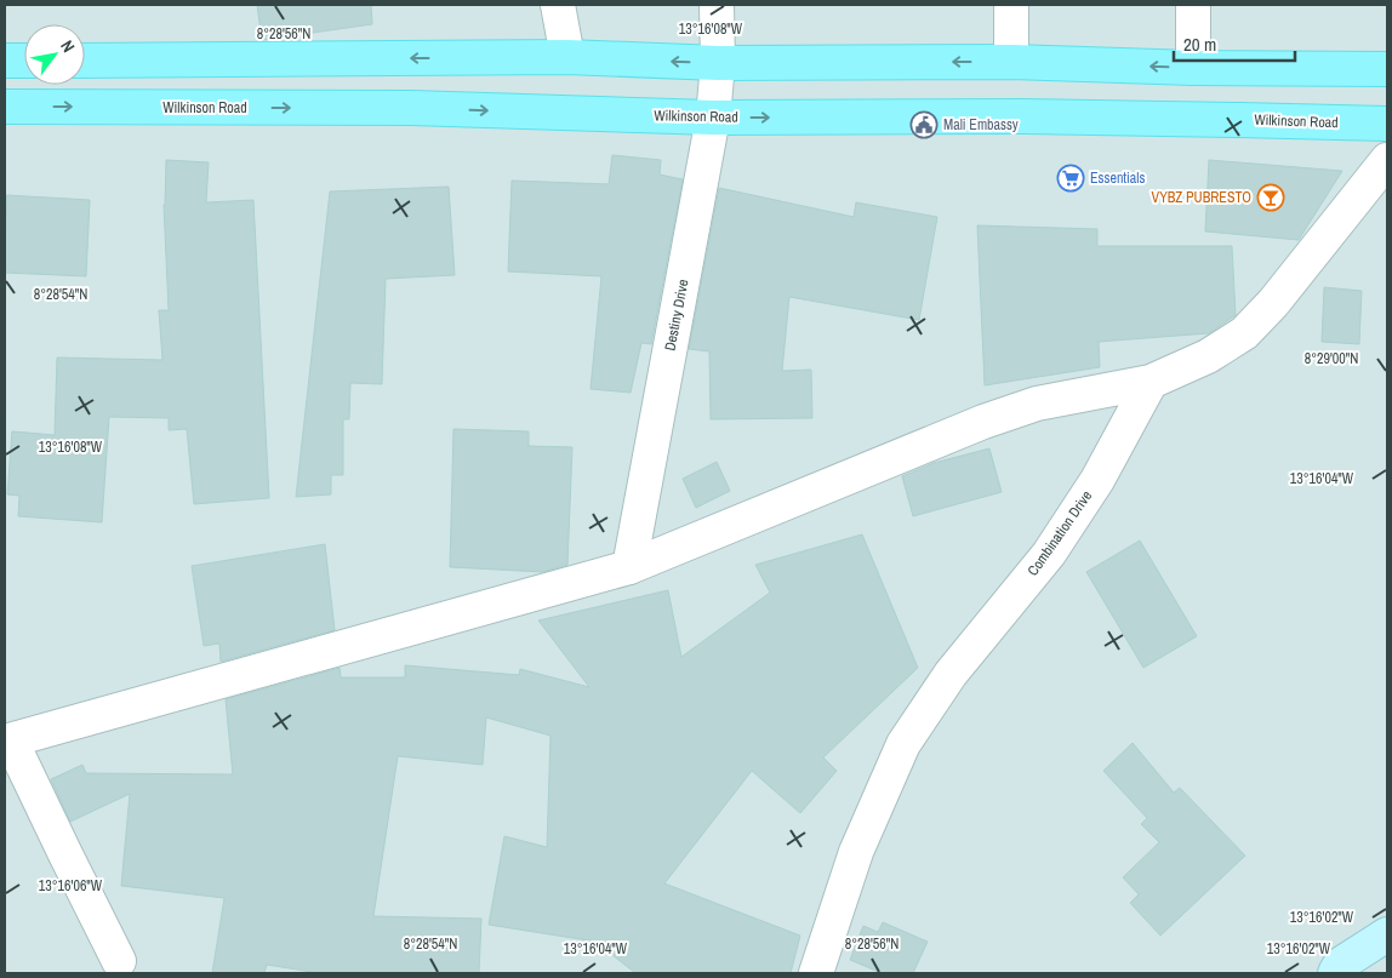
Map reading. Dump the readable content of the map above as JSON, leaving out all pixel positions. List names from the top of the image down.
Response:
{
  "streets": {
    "main road": ["Wilkinson Road"],
    "street": ["Destiny Drive", "Combination Drive"]
  },
  "crossings": [
    ["Wilkinson Road", "Destiny Drive"]
  ],
  "places": {
    "public building": ["Mali Embassy"],
    "supermarket": ["Essentials"],
    "bar": ["VYBZ PUBRESTO"]
  },
  "scale_bar": "20 m",
  "north": "top right",
  "coordinates": [
    "13°16'08\"W",
    "8°28'56\"N",
    "8°28'54\"N",
    "8°29'00\"N",
    "13°16'04\"W",
    "13°16'06\"W",
    "13°16'02\"W"
  ]
}
